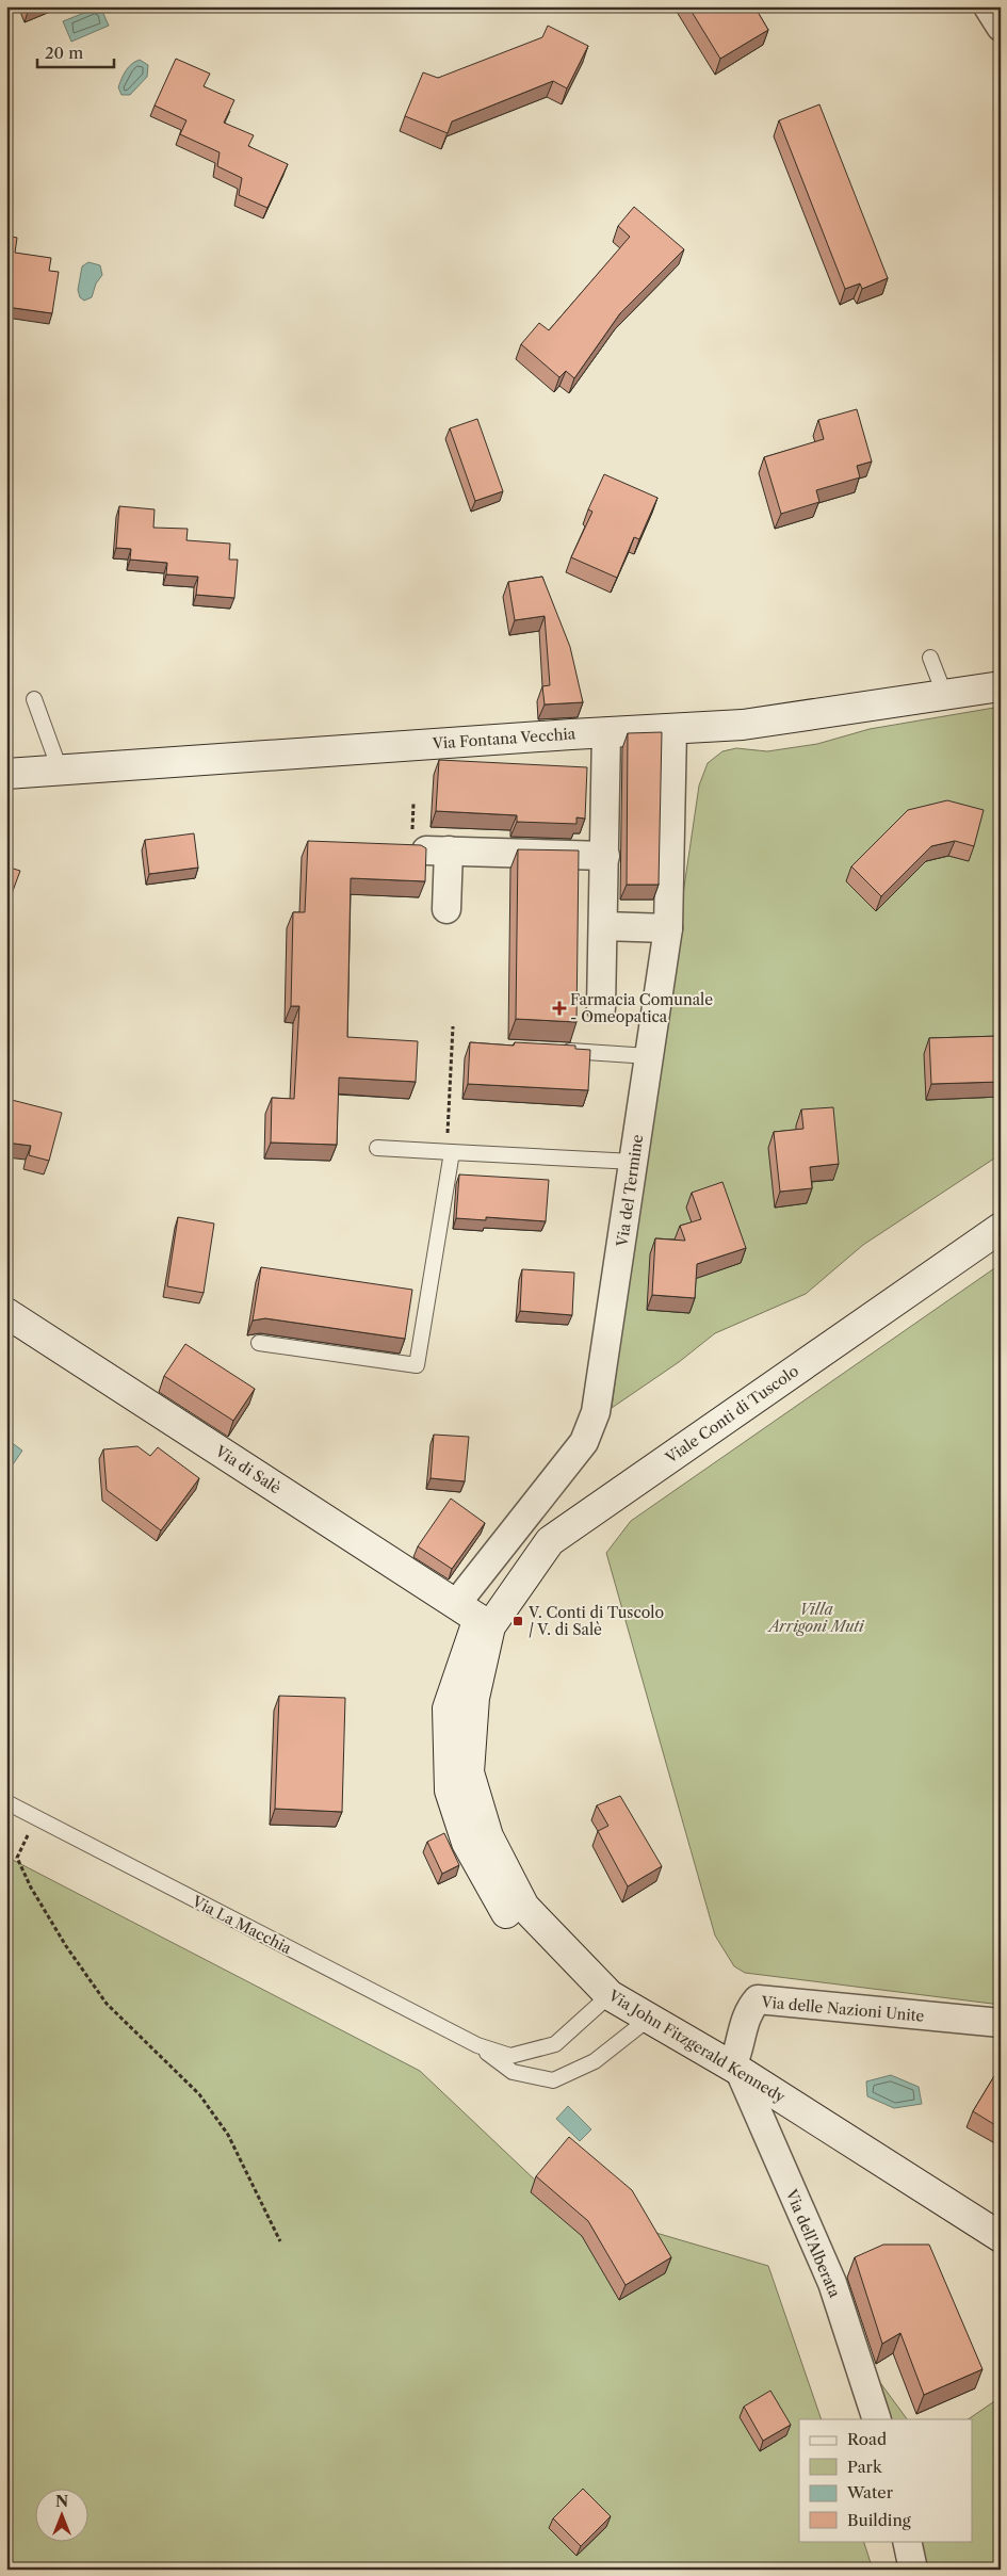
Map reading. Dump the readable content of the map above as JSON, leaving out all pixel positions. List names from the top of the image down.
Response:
{
  "streets": {
    "main road": [
      "Via Fontana Vecchia",
      "Viale Conti di Tuscolo",
      "Via di Salè",
      "Via John Fitzgerald Kennedy"
    ],
    "street": ["Via del Termine", "Via delle Nazioni Unite", "Via dell'Alberata"],
    "lane": ["Via La Macchia"]
  },
  "crossings": [
    ["Via Fontana Vecchia", "Via del Termine"],
    ["Via del Termine", "Viale Conti di Tuscolo"],
    ["Via del Termine", "Via di Salè"],
    ["Via del Termine", "Via John Fitzgerald Kennedy"],
    ["Viale Conti di Tuscolo", "Via di Salè"],
    ["Viale Conti di Tuscolo", "Via John Fitzgerald Kennedy"],
    ["Via di Salè", "Via John Fitzgerald Kennedy"],
    ["Via La Macchia", "Via John Fitzgerald Kennedy"],
    ["Via delle Nazioni Unite", "Via John Fitzgerald Kennedy"],
    ["Via delle Nazioni Unite", "Via dell'Alberata"],
    ["Via John Fitzgerald Kennedy", "Via dell'Alberata"]
  ],
  "parks": ["Villa Arrigoni Muti"],
  "places": {
    "health": ["Farmacia Comunale - Omeopatica"],
    "transit": ["V. Conti di Tuscolo / V. di Salè"]
  },
  "legend": [
    "Road",
    "Park",
    "Water",
    "Building"
  ],
  "scale_bar": "20 m",
  "north": "top"
}
